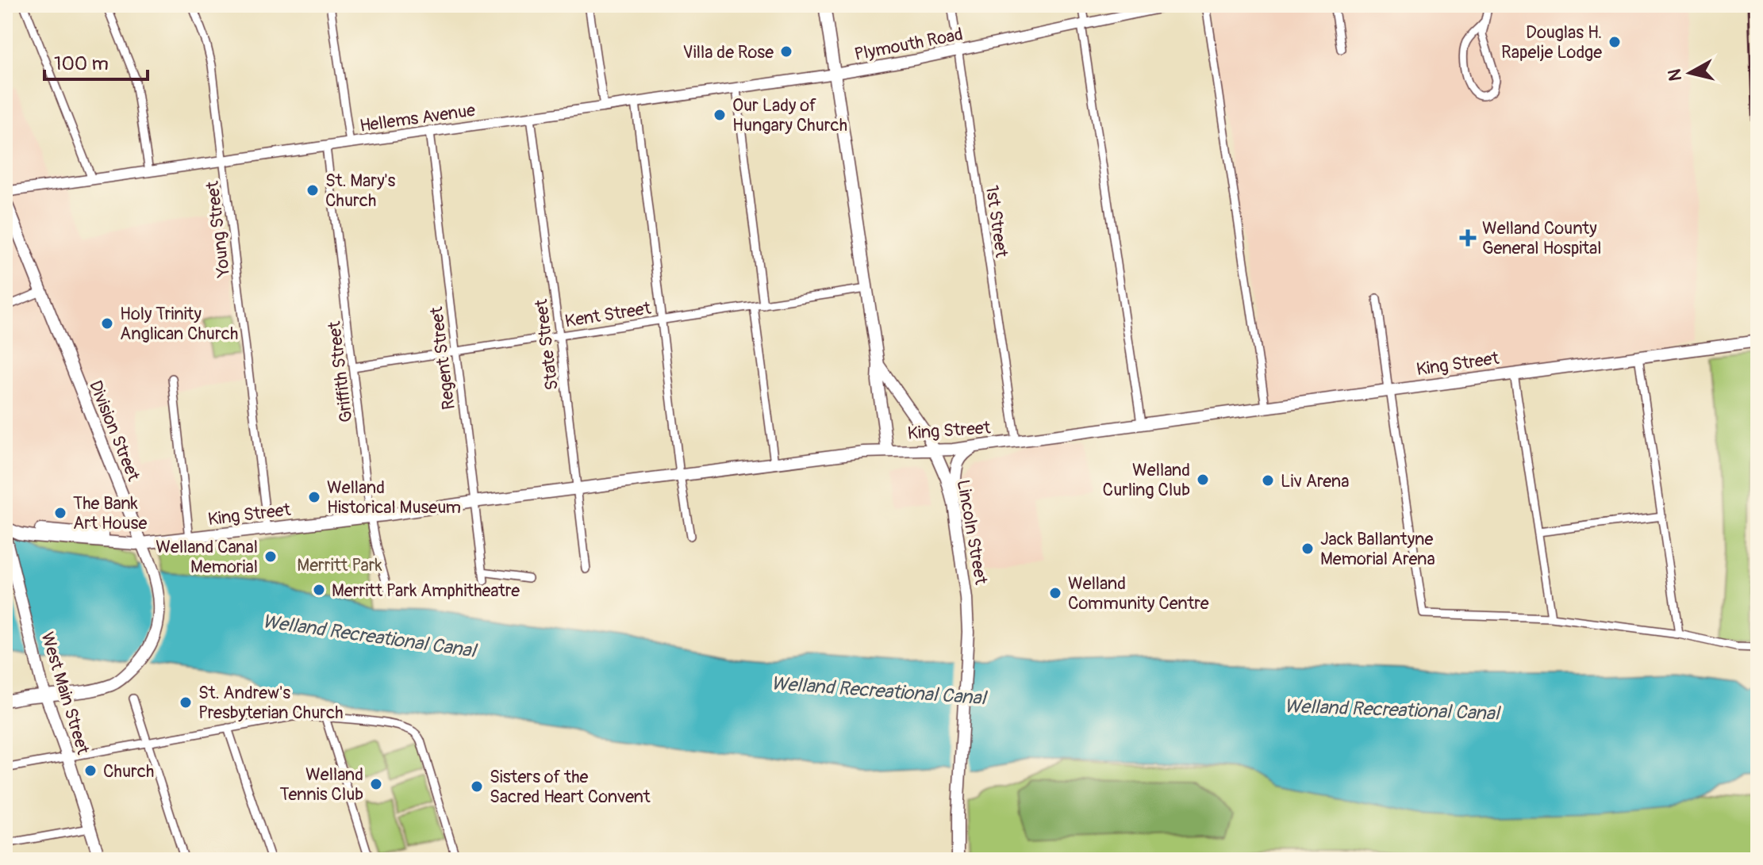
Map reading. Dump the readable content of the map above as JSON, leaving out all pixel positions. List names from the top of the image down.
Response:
{
  "streets": {
    "main road": [
      "King Street",
      "Division Street",
      "Lincoln Street",
      "West Main Street"
    ],
    "street": [
      "Plymouth Road",
      "Hellems Avenue",
      "1st Street",
      "Young Street",
      "Kent Street",
      "State Street",
      "Regent Street",
      "Griffith Street"
    ]
  },
  "crossings": [
    ["Plymouth Road", "Hellems Avenue"],
    ["Plymouth Road", "1st Street"],
    ["Plymouth Road", "Lincoln Street"],
    ["Hellems Avenue", "Young Street"],
    ["Hellems Avenue", "State Street"],
    ["Hellems Avenue", "Regent Street"],
    ["Hellems Avenue", "Griffith Street"],
    ["Hellems Avenue", "Lincoln Street"],
    ["1st Street", "King Street"],
    ["Young Street", "King Street"],
    ["Kent Street", "State Street"],
    ["Kent Street", "Regent Street"],
    ["Kent Street", "Griffith Street"],
    ["Kent Street", "Lincoln Street"],
    ["State Street", "King Street"],
    ["Regent Street", "King Street"],
    ["King Street", "Griffith Street"],
    ["King Street", "Division Street"],
    ["King Street", "Lincoln Street"],
    ["King Street", "West Main Street"],
    ["Division Street", "West Main Street"]
  ],
  "water": ["Welland Recreational Canal"],
  "parks": ["Merritt Park"],
  "places": {
    "other": [
      "Douglas H. Rapelje Lodge",
      "Villa de Rose",
      "Our Lady of Hungary Church",
      "St. Mary's Church",
      "Holy Trinity Anglican Church",
      "Welland Curling Club",
      "Liv Arena",
      "Welland Historical Museum",
      "The Bank Art House",
      "Jack Ballantyne Memorial Arena",
      "Welland Canal Memorial",
      "Merritt Park Amphitheatre",
      "Welland Community Centre",
      "St. Andrew's Presbyterian Church",
      "Church",
      "Welland Tennis Club",
      "Sisters of the Sacred Heart Convent"
    ],
    "health": ["Welland County General Hospital"]
  },
  "scale_bar": "100 m",
  "north": "left"
}
